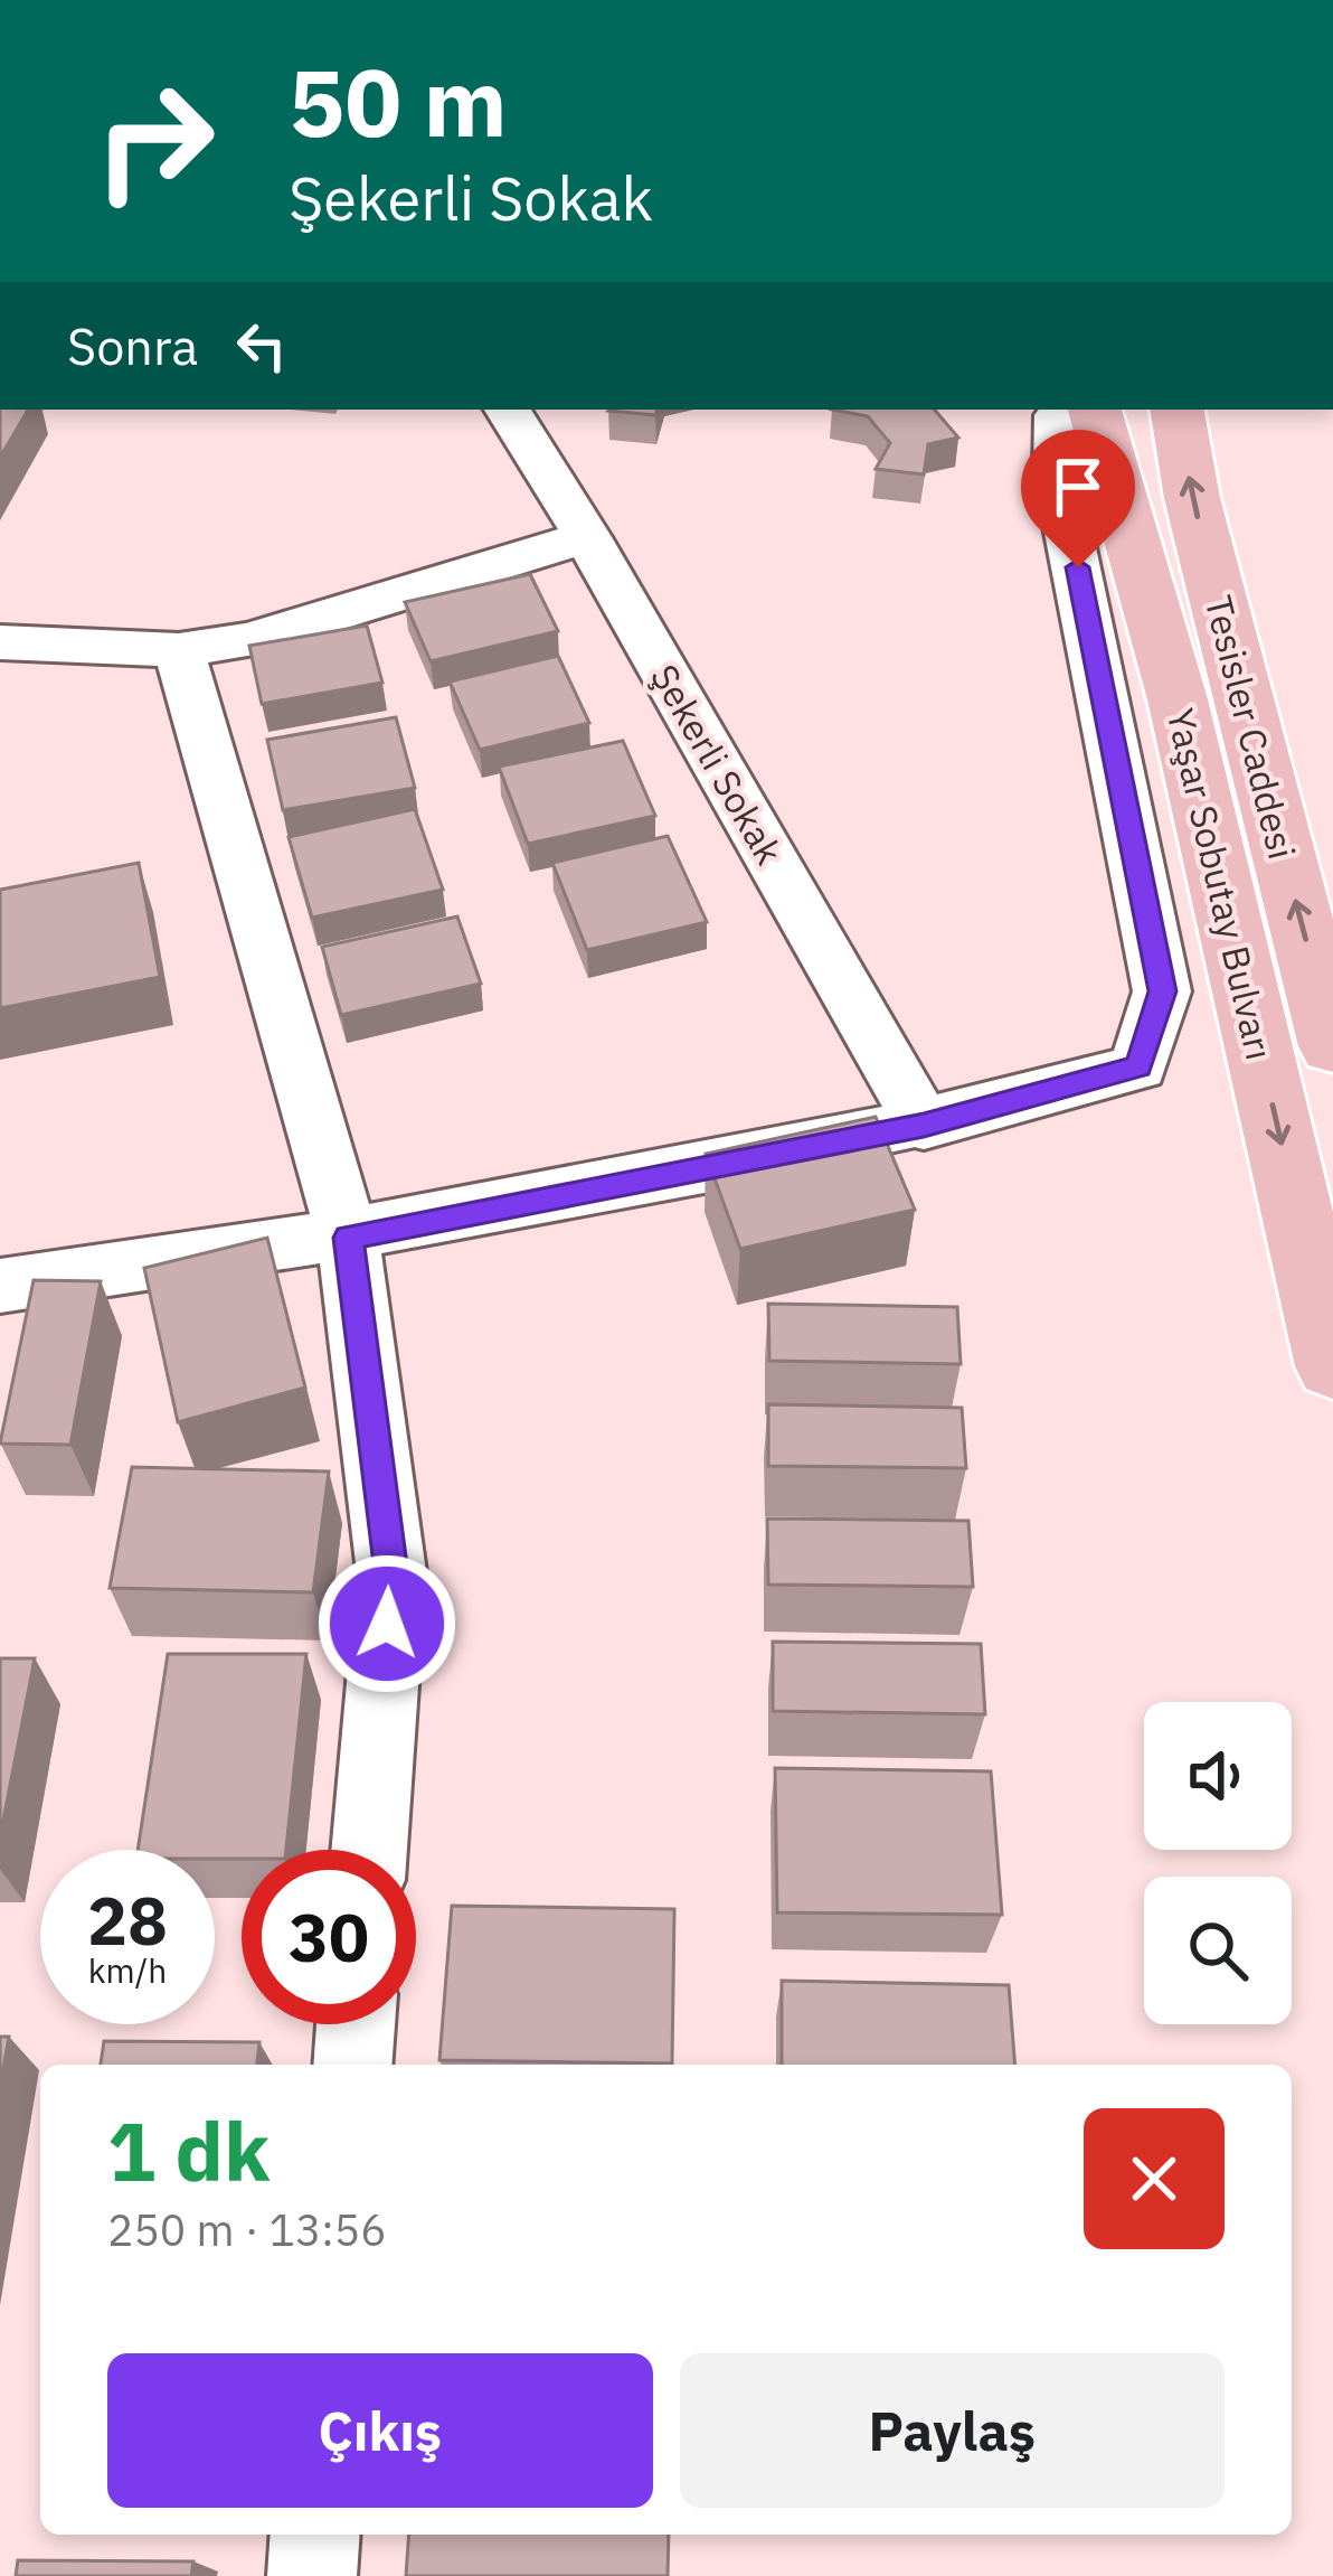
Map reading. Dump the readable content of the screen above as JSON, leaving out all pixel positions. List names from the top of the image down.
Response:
{
  "streets": {
    "main road": ["Tesisler Caddesi", "Yaşar Sobutay Bulvarı"],
    "street": ["Şekerli Sokak"]
  },
  "one_way": ["Tesisler Caddesi", "Yaşar Sobutay Bulvarı"],
  "page": {
    "turn": ["50 m", "Şekerli Sokak"],
    "then": "Sonra",
    "speed": "28 km/h",
    "limit": "30",
    "heading": ["1 dk", "250 m · 13:56"],
    "buttons": ["Çıkış", "Paylaş"]
  }
}
